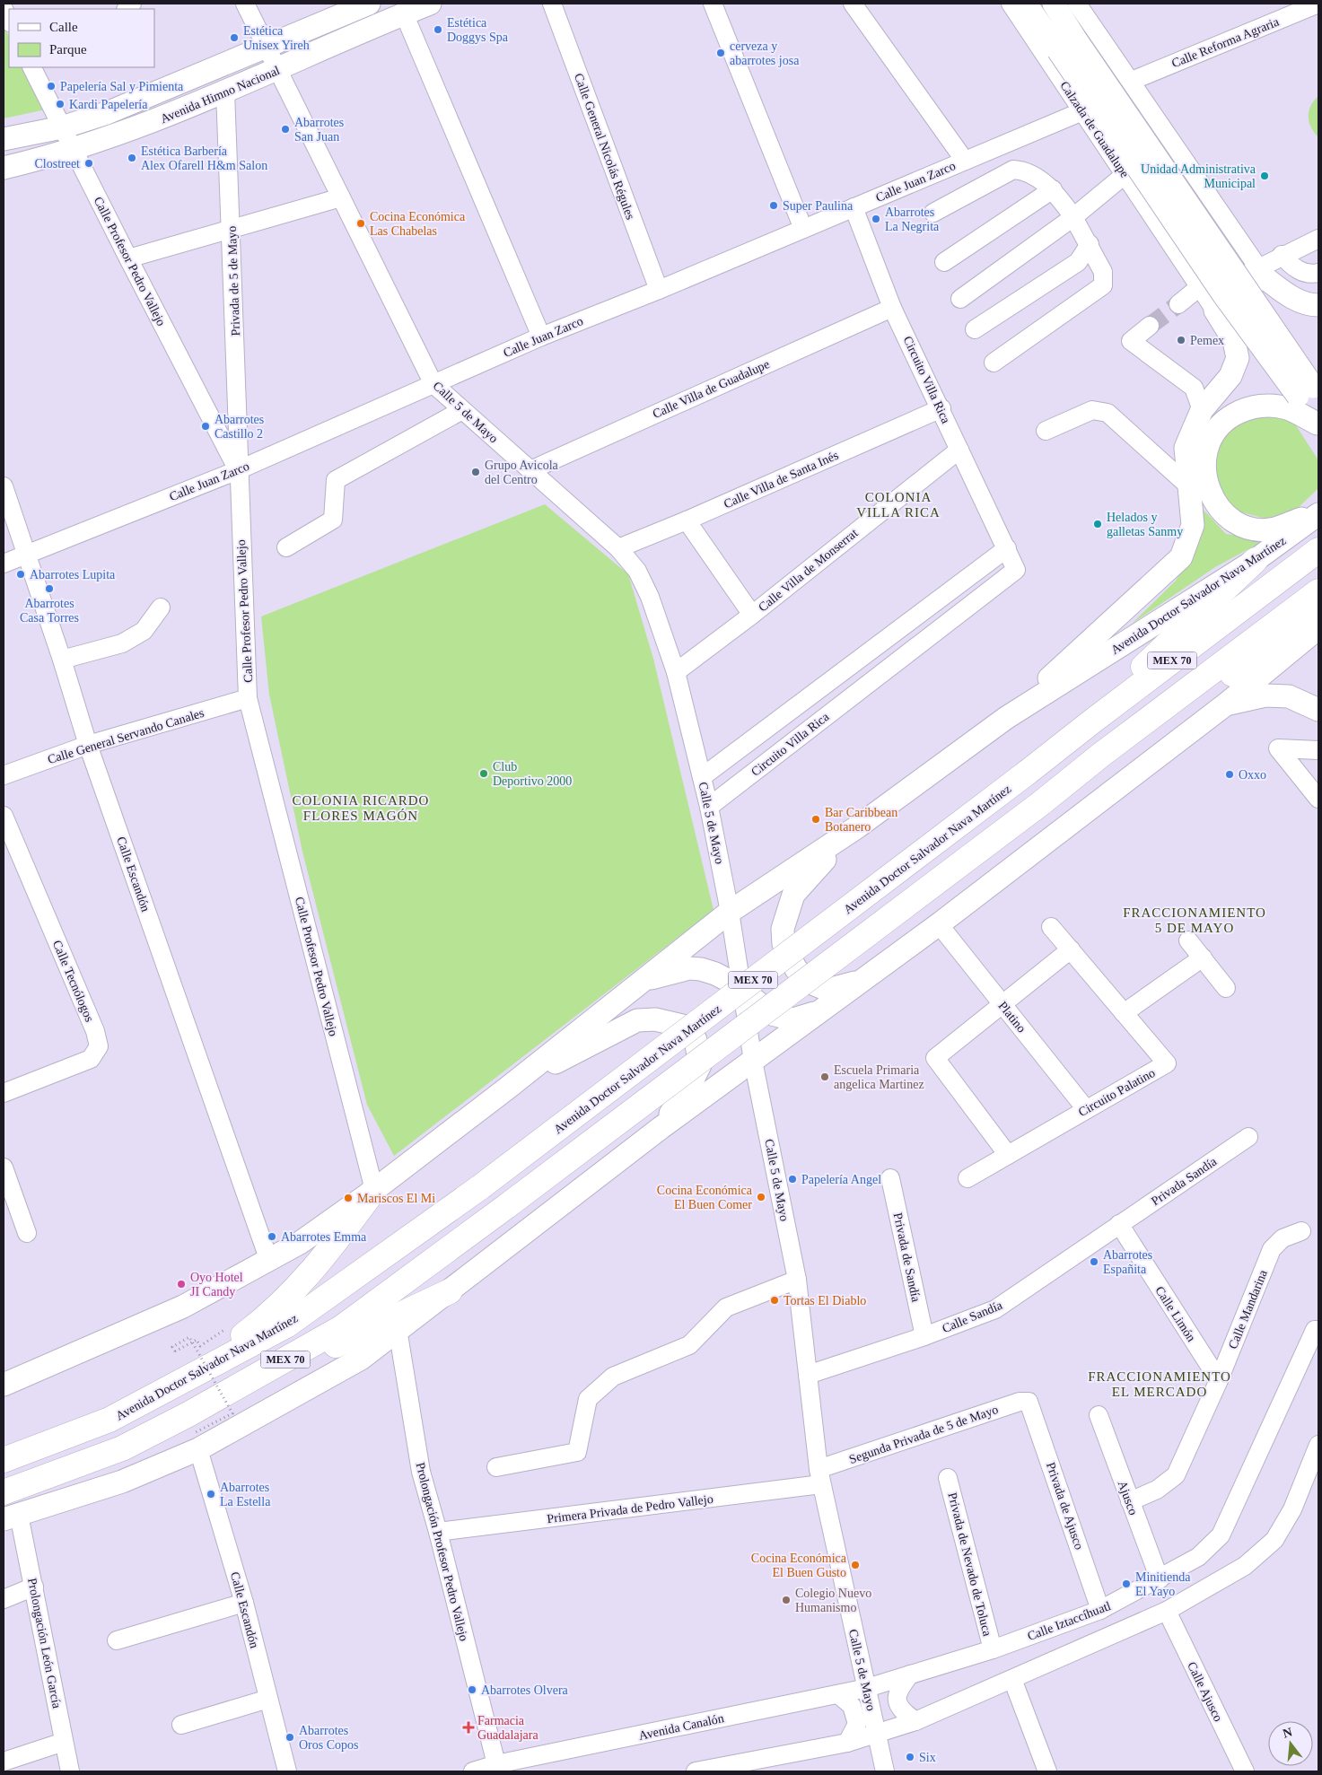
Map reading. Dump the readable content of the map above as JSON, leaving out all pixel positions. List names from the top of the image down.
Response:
{
  "streets": {
    "highway": ["Avenida Doctor Salvador Nava Martínez", "MEX 70"],
    "main road": ["Avenida Himno Nacional"],
    "street": [
      "Calle Reforma Agraria",
      "Calzada de Guadalupe",
      "Calle General Nicolás Régules",
      "Calle Juan Zarco",
      "Calle Profesor Pedro Vallejo",
      "Privada de 5 de Mayo",
      "Circuito Villa Rica",
      "Calle Villa de Guadalupe",
      "Calle 5 de Mayo",
      "Calle Villa de Santa Inés",
      "Calle Villa de Monserrat",
      "Calle General Servando Canales",
      "Calle Escandón",
      "Calle Tecnólogos",
      "Platino",
      "Circuito Palatino",
      "Privada Sandía",
      "Privada de Sandía",
      "Calle Mandarina",
      "Calle Limón",
      "Calle Sandía",
      "Segunda Privada de 5 de Mayo",
      "Ajusco",
      "Privada de Ajusco",
      "Primera Privada de Pedro Vallejo",
      "Prolongación Profesor Pedro Vallejo",
      "Privada de Nevado de Toluca",
      "Calle Iztaccíhuatl",
      "Prolongación León García",
      "Calle Ajusco",
      "Avenida Canalón"
    ]
  },
  "crossings": [
    ["Avenida Himno Nacional", "Calle Profesor Pedro Vallejo"],
    ["Avenida Himno Nacional", "Privada de 5 de Mayo"],
    ["Avenida Himno Nacional", "Calle 5 de Mayo"],
    ["Calzada de Guadalupe", "Calle Juan Zarco"],
    ["Calle General Nicolás Régules", "Calle Juan Zarco"],
    ["Calle Juan Zarco", "Calle Profesor Pedro Vallejo"],
    ["Calle Juan Zarco", "Privada de 5 de Mayo"],
    ["Calle Juan Zarco", "Circuito Villa Rica"],
    ["Calle Juan Zarco", "Calle 5 de Mayo"],
    ["Calle Juan Zarco", "Calle Escandón"],
    ["Calle Profesor Pedro Vallejo", "Privada de 5 de Mayo"],
    ["Calle Profesor Pedro Vallejo", "Avenida Doctor Salvador Nava Martínez"],
    ["Calle Profesor Pedro Vallejo", "Calle General Servando Canales"],
    ["Circuito Villa Rica", "Calle Villa de Guadalupe"],
    ["Circuito Villa Rica", "Calle 5 de Mayo"],
    ["Circuito Villa Rica", "Calle Villa de Santa Inés"],
    ["Circuito Villa Rica", "Calle Villa de Monserrat"],
    ["Calle Villa de Guadalupe", "Calle 5 de Mayo"],
    ["Calle 5 de Mayo", "Calle Villa de Santa Inés"],
    ["Calle 5 de Mayo", "Calle Villa de Monserrat"],
    ["Calle 5 de Mayo", "Avenida Doctor Salvador Nava Martínez"],
    ["Calle 5 de Mayo", "Calle Sandía"],
    ["Calle 5 de Mayo", "Segunda Privada de 5 de Mayo"],
    ["Calle 5 de Mayo", "Primera Privada de Pedro Vallejo"],
    ["Calle 5 de Mayo", "Calle Iztaccíhuatl"],
    ["Calle 5 de Mayo", "Avenida Canalón"],
    ["Avenida Doctor Salvador Nava Martínez", "Calle Escandón"],
    ["MEX 70", "Calle Escandón"],
    ["Calle General Servando Canales", "Calle Escandón"],
    ["Platino", "Circuito Palatino"],
    ["Privada Sandía", "Calle Limón"],
    ["Privada Sandía", "Calle Sandía"],
    ["Privada de Sandía", "Calle Sandía"],
    ["Calle Mandarina", "Calle Limón"],
    ["Calle Mandarina", "Ajusco"],
    ["Calle Limón", "Calle Sandía"],
    ["Segunda Privada de 5 de Mayo", "Privada de Ajusco"],
    ["Segunda Privada de 5 de Mayo", "Primera Privada de Pedro Vallejo"],
    ["Ajusco", "Calle Iztaccíhuatl"],
    ["Privada de Ajusco", "Calle Iztaccíhuatl"],
    ["Primera Privada de Pedro Vallejo", "Prolongación Profesor Pedro Vallejo"],
    ["Prolongación Profesor Pedro Vallejo", "Avenida Canalón"],
    ["Privada de Nevado de Toluca", "Calle Iztaccíhuatl"],
    ["Calle Iztaccíhuatl", "Avenida Canalón"]
  ],
  "districts": [
    "COLONIA VILLA RICA",
    "COLONIA RICARDO FLORES MAGÓN",
    "FRACCIONAMIENTO 5 DE MAYO",
    "FRACCIONAMIENTO EL MERCADO"
  ],
  "places": {
    "other": [
      "Estética Doggys Spa",
      "Estética Unisex Yireh",
      "cerveza y abarrotes josa",
      "Papelería Sal y Pimienta",
      "Kardi Papelería",
      "Abarrotes San Juan",
      "Estética Barbería Alex Ofarell H&m Salon",
      "Clostreet",
      "Unidad Administrativa Municipal",
      "Super Paulina",
      "Abarrotes La Negrita",
      "Cocina Económica Las Chabelas",
      "Pemex",
      "Abarrotes Castillo 2",
      "Grupo Avicola del Centro",
      "Helados y galletas Sanmy",
      "Abarrotes Lupita",
      "Abarrotes Casa Torres",
      "Club Deportivo 2000",
      "Oxxo",
      "Bar Caribbean Botanero",
      "Escuela Primaria angelica Martinez",
      "Papelería Angel",
      "Cocina Económica El Buen Comer",
      "Mariscos El Mi",
      "Abarrotes Emma",
      "Abarrotes Españita",
      "Oyo Hotel JI Candy",
      "Tortas El Diablo",
      "Abarrotes La Estella",
      "Cocina Económica El Buen Gusto",
      "Minitienda El Yayo",
      "Colegio Nuevo Humanismo",
      "Abarrotes Olvera",
      "Abarrotes Oros Copos",
      "Six"
    ],
    "health": ["Farmacia Guadalajara"]
  },
  "legend": ["Calle", "Parque"],
  "north": "top"
}
